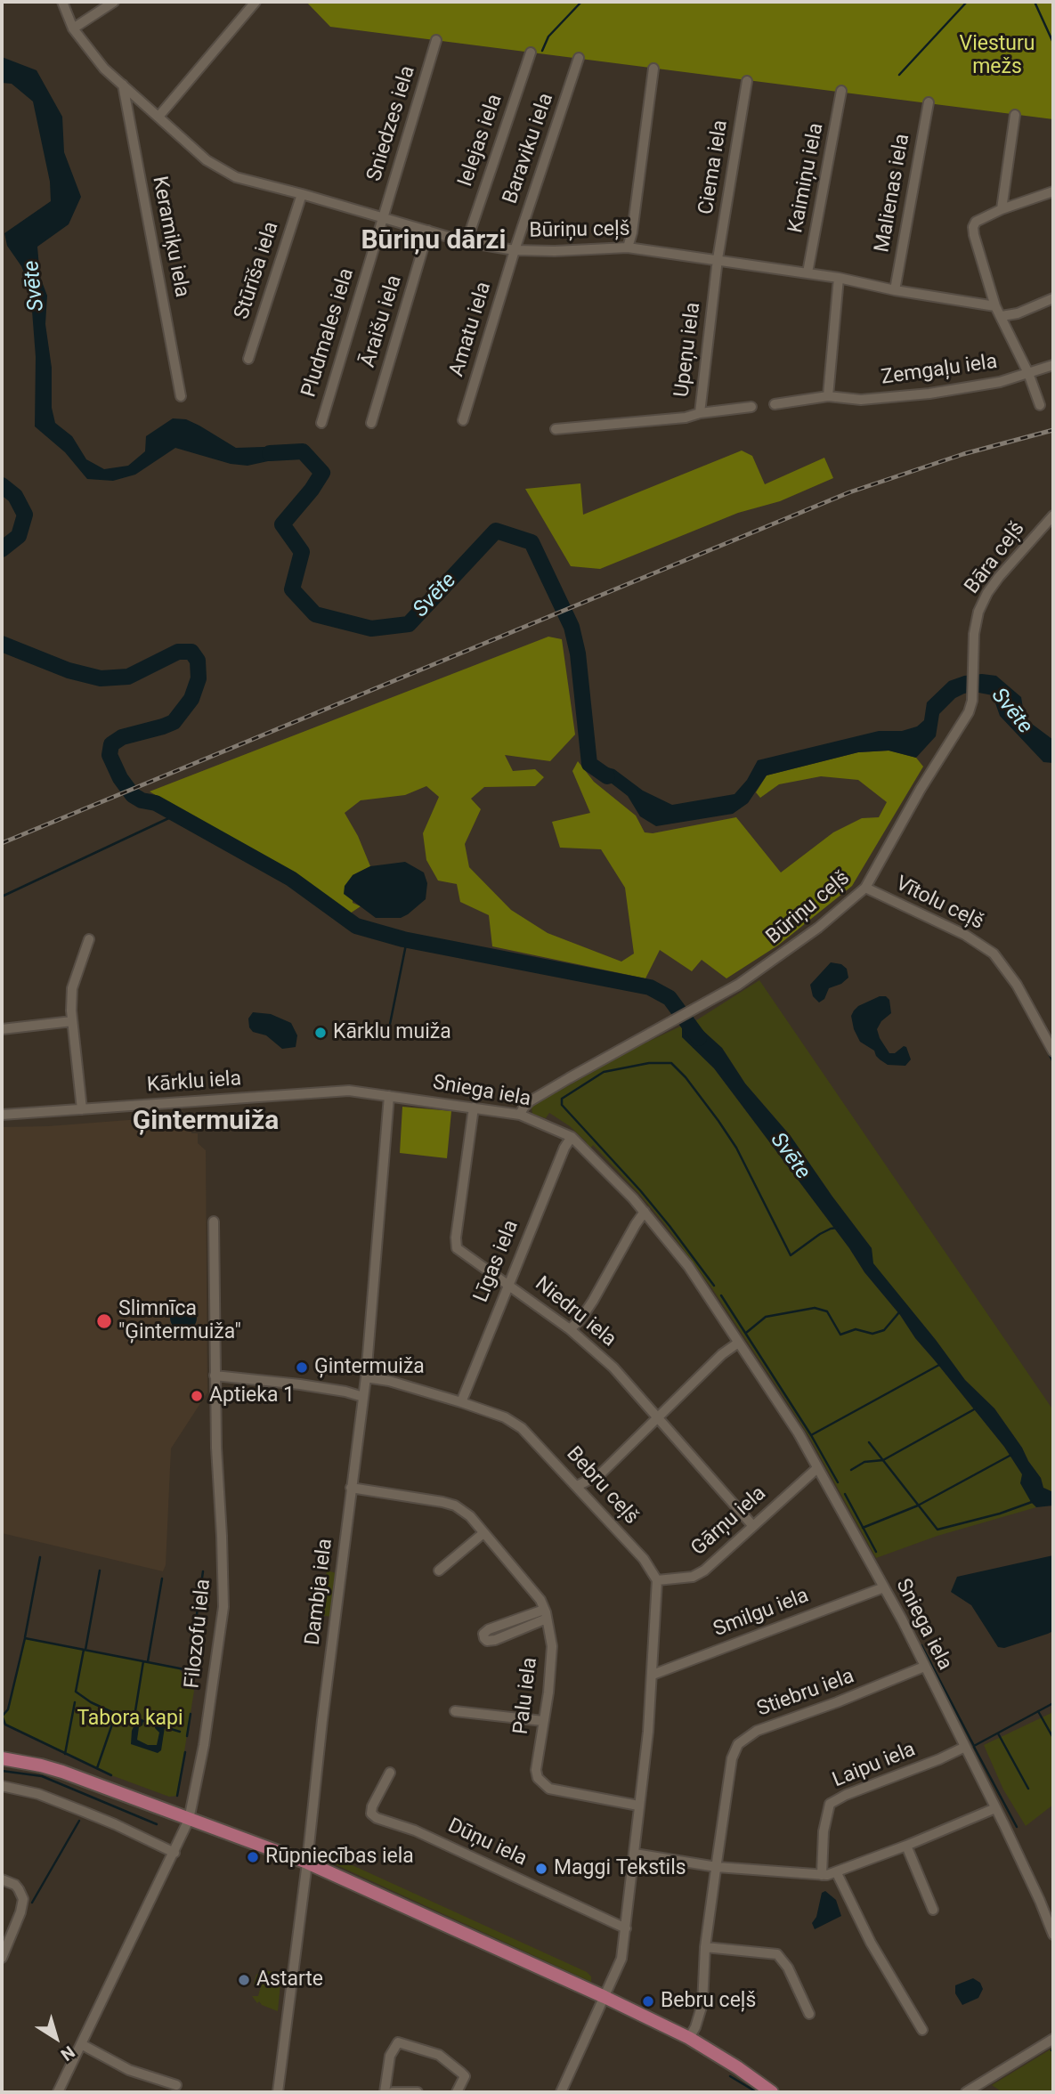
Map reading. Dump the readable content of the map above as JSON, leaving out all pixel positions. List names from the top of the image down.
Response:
{
  "streets": {
    "street": [
      "Sniedzes iela",
      "Ielejas iela",
      "Baraviku iela",
      "Ciema iela",
      "Kaimiņu iela",
      "Malienas iela",
      "Būriņu ceļš",
      "Keramiķu iela",
      "Stūrīša iela",
      "Āraišu iela",
      "Amatu iela",
      "Pludmales iela",
      "Upeņu iela",
      "Zemgaļu iela",
      "Bāra ceļš",
      "Vītolu ceļš",
      "Kārklu iela",
      "Sniega iela",
      "Līgas iela",
      "Niedru iela",
      "Bebru ceļš",
      "Gārņu iela",
      "Dambja iela",
      "Smilgu iela",
      "Filozofu iela",
      "Stiebru iela",
      "Palu iela",
      "Laipu iela",
      "Dūņu iela"
    ]
  },
  "crossings": [
    ["Sniedzes iela", "Būriņu ceļš"],
    ["Sniedzes iela", "Pludmales iela"],
    ["Ielejas iela", "Būriņu ceļš"],
    ["Baraviku iela", "Būriņu ceļš"],
    ["Baraviku iela", "Amatu iela"],
    ["Ciema iela", "Būriņu ceļš"],
    ["Ciema iela", "Upeņu iela"],
    ["Kaimiņu iela", "Būriņu ceļš"],
    ["Malienas iela", "Būriņu ceļš"],
    ["Būriņu ceļš", "Keramiķu iela"],
    ["Būriņu ceļš", "Stūrīša iela"],
    ["Būriņu ceļš", "Āraišu iela"],
    ["Būriņu ceļš", "Amatu iela"],
    ["Būriņu ceļš", "Pludmales iela"],
    ["Būriņu ceļš", "Upeņu iela"],
    ["Būriņu ceļš", "Bāra ceļš"],
    ["Būriņu ceļš", "Vītolu ceļš"],
    ["Būriņu ceļš", "Sniega iela"],
    ["Kārklu iela", "Sniega iela"],
    ["Kārklu iela", "Dambja iela"],
    ["Sniega iela", "Līgas iela"],
    ["Sniega iela", "Niedru iela"],
    ["Sniega iela", "Gārņu iela"],
    ["Sniega iela", "Dambja iela"],
    ["Sniega iela", "Smilgu iela"],
    ["Sniega iela", "Stiebru iela"],
    ["Sniega iela", "Laipu iela"],
    ["Līgas iela", "Niedru iela"],
    ["Līgas iela", "Bebru ceļš"],
    ["Niedru iela", "Gārņu iela"],
    ["Bebru ceļš", "Gārņu iela"],
    ["Bebru ceļš", "Dambja iela"],
    ["Dambja iela", "Palu iela"]
  ],
  "districts": ["Būriņu dārzi", "Ģintermuiža"],
  "water": ["Svēte"],
  "parks": ["Viesturu mežs", "Tabora kapi"],
  "places": [
    "Kārklu muiža",
    "Slimnīca \"Ģintermuiža\"",
    "Ģintermuiža",
    "Aptieka 1",
    "Rūpniecības iela",
    "Maggi Tekstils",
    "Astarte",
    "Bebru ceļš"
  ],
  "north": "bottom right"
}
